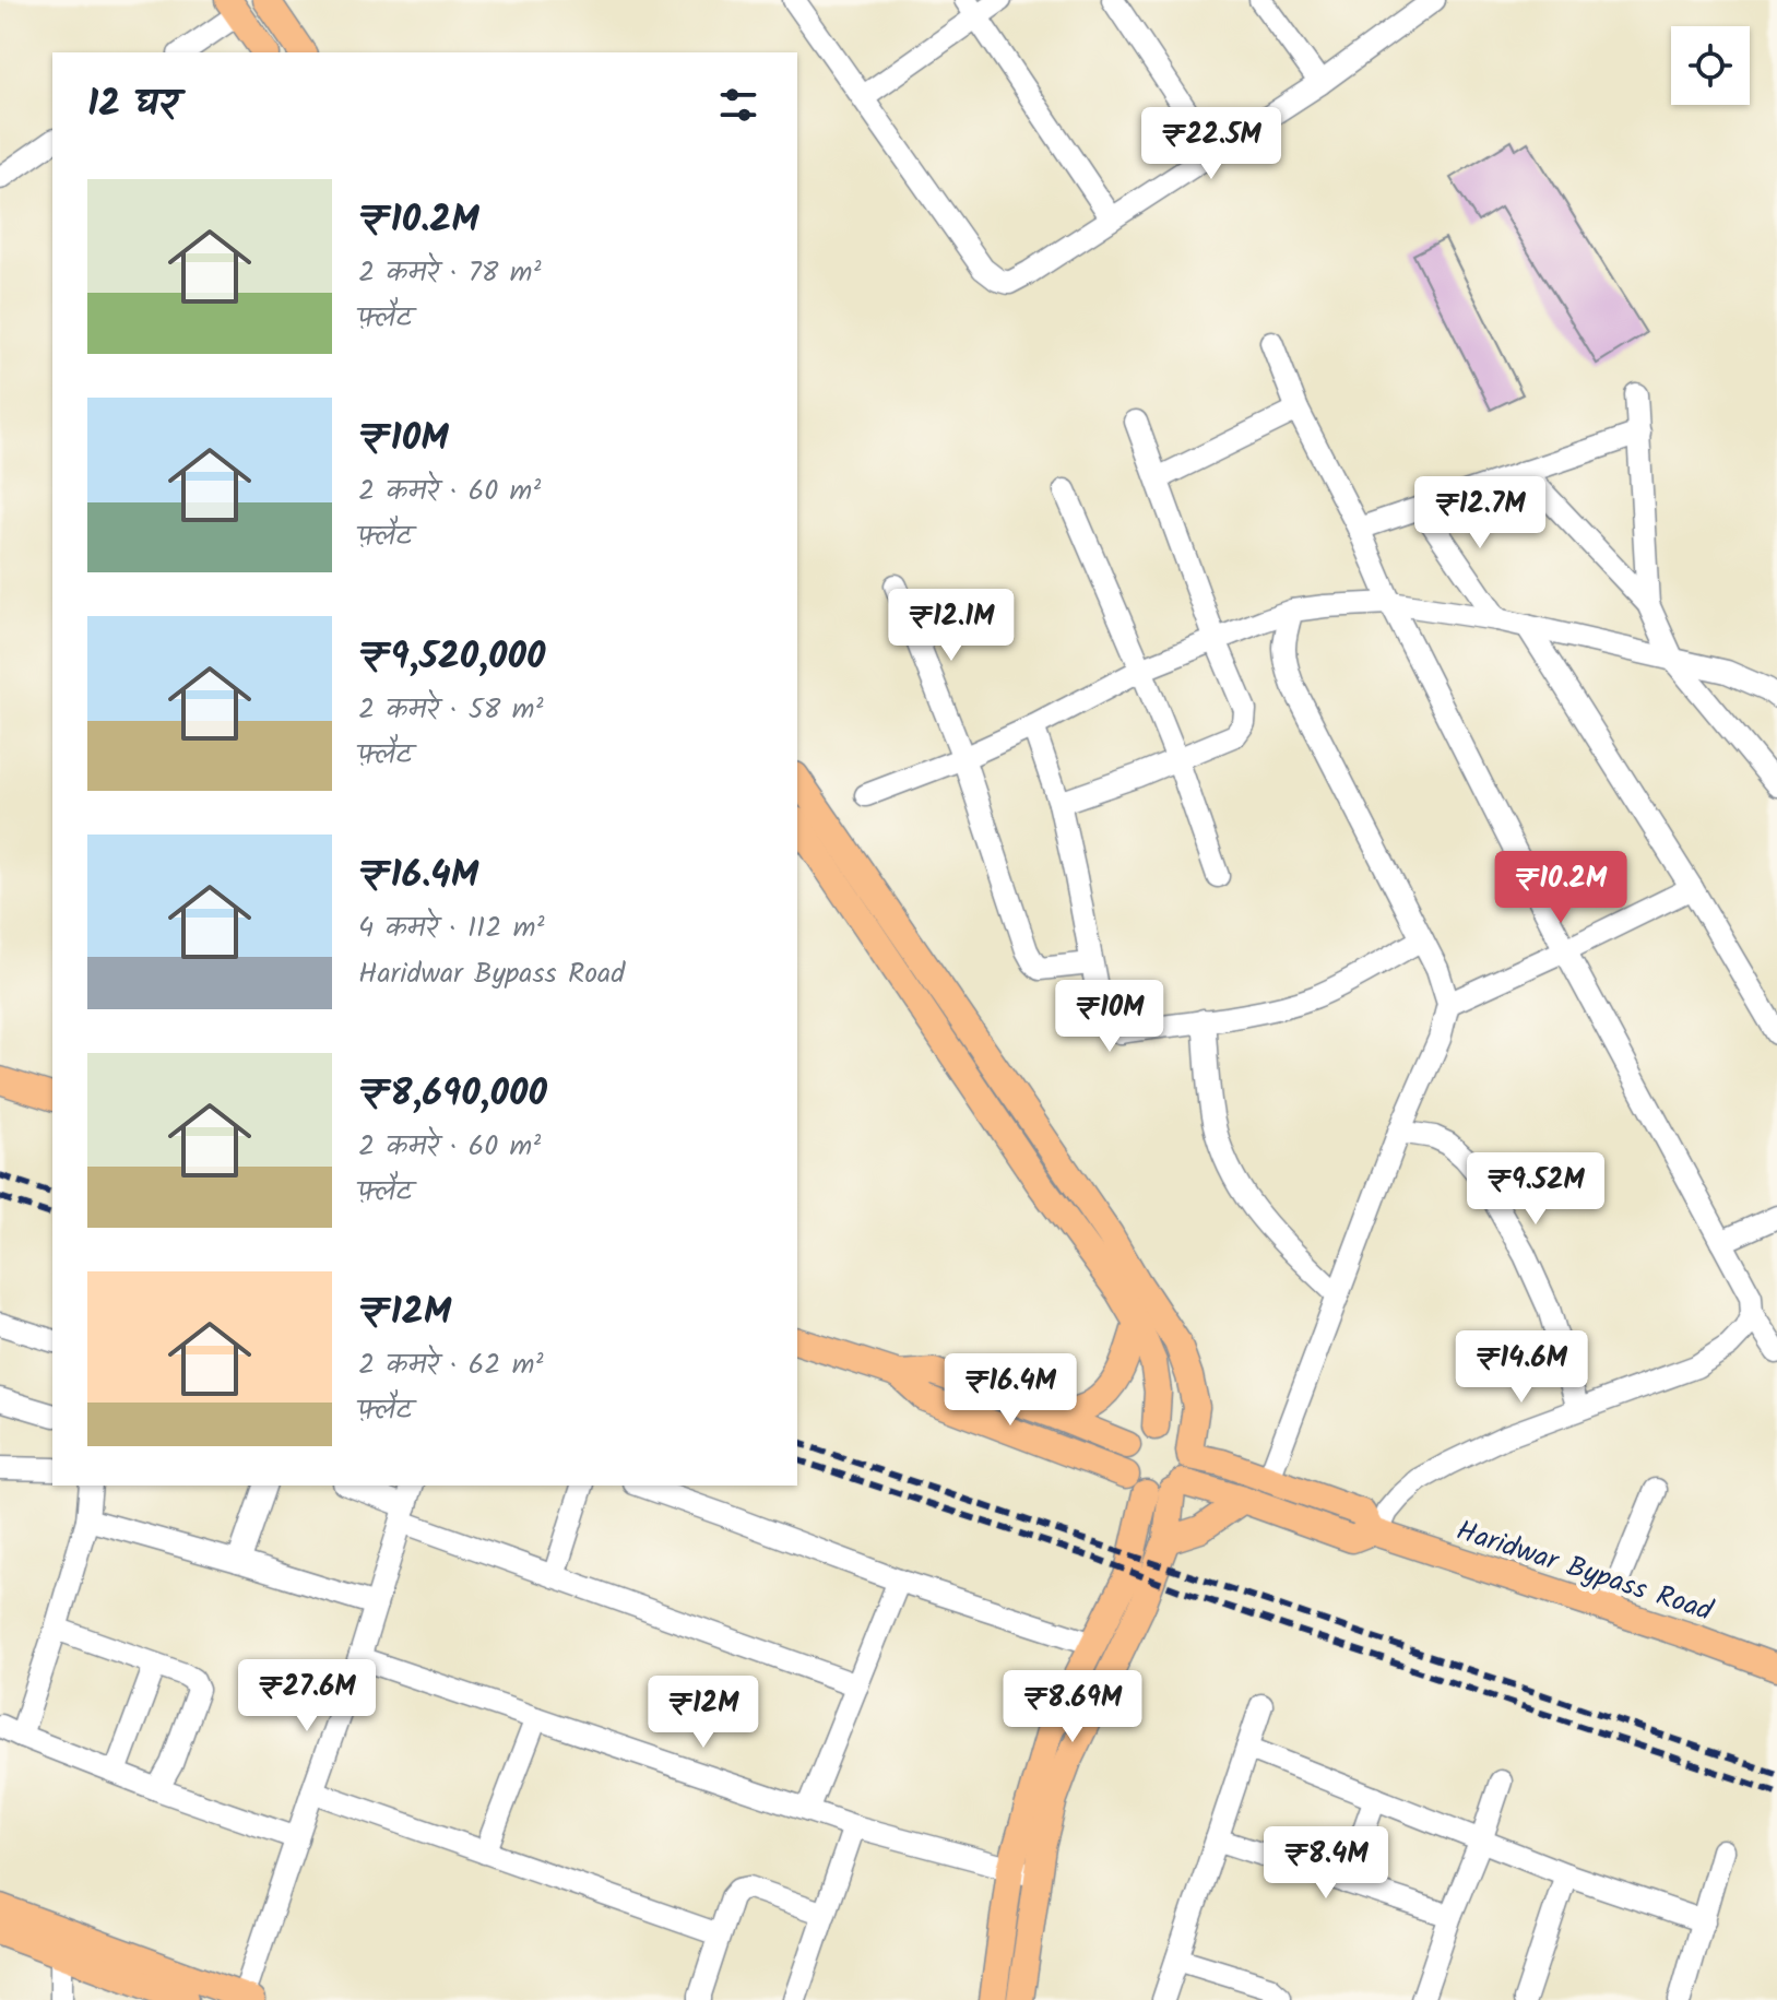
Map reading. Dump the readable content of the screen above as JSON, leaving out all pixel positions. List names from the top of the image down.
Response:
{
  "streets": {
    "main road": ["Haridwar Bypass Road"]
  },
  "page": {
    "heading": "12 घर",
    "price": [
      "₹22.5M",
      "₹12.7M",
      "₹12.1M",
      "₹10.2M",
      "₹10M",
      "₹9.52M",
      "₹14.6M",
      "₹16.4M",
      "₹27.6M",
      "₹8.69M",
      "₹12M",
      "₹8.4M"
    ],
    "list": [
      {
        "name": "₹10.2M",
        "note": "2 कमरे · 78 m² · फ़्लैट"
      },
      {
        "name": "₹10M",
        "note": "2 कमरे · 60 m² · फ़्लैट"
      },
      {
        "name": "₹9,520,000",
        "note": "2 कमरे · 58 m² · फ़्लैट"
      },
      {
        "name": "₹16.4M",
        "note": "4 कमरे · 112 m² · Haridwar Bypass Road"
      },
      {
        "name": "₹8,690,000",
        "note": "2 कमरे · 60 m² · फ़्लैट"
      },
      {
        "name": "₹12M",
        "note": "2 कमरे · 62 m² · फ़्लैट"
      }
    ]
  }
}
